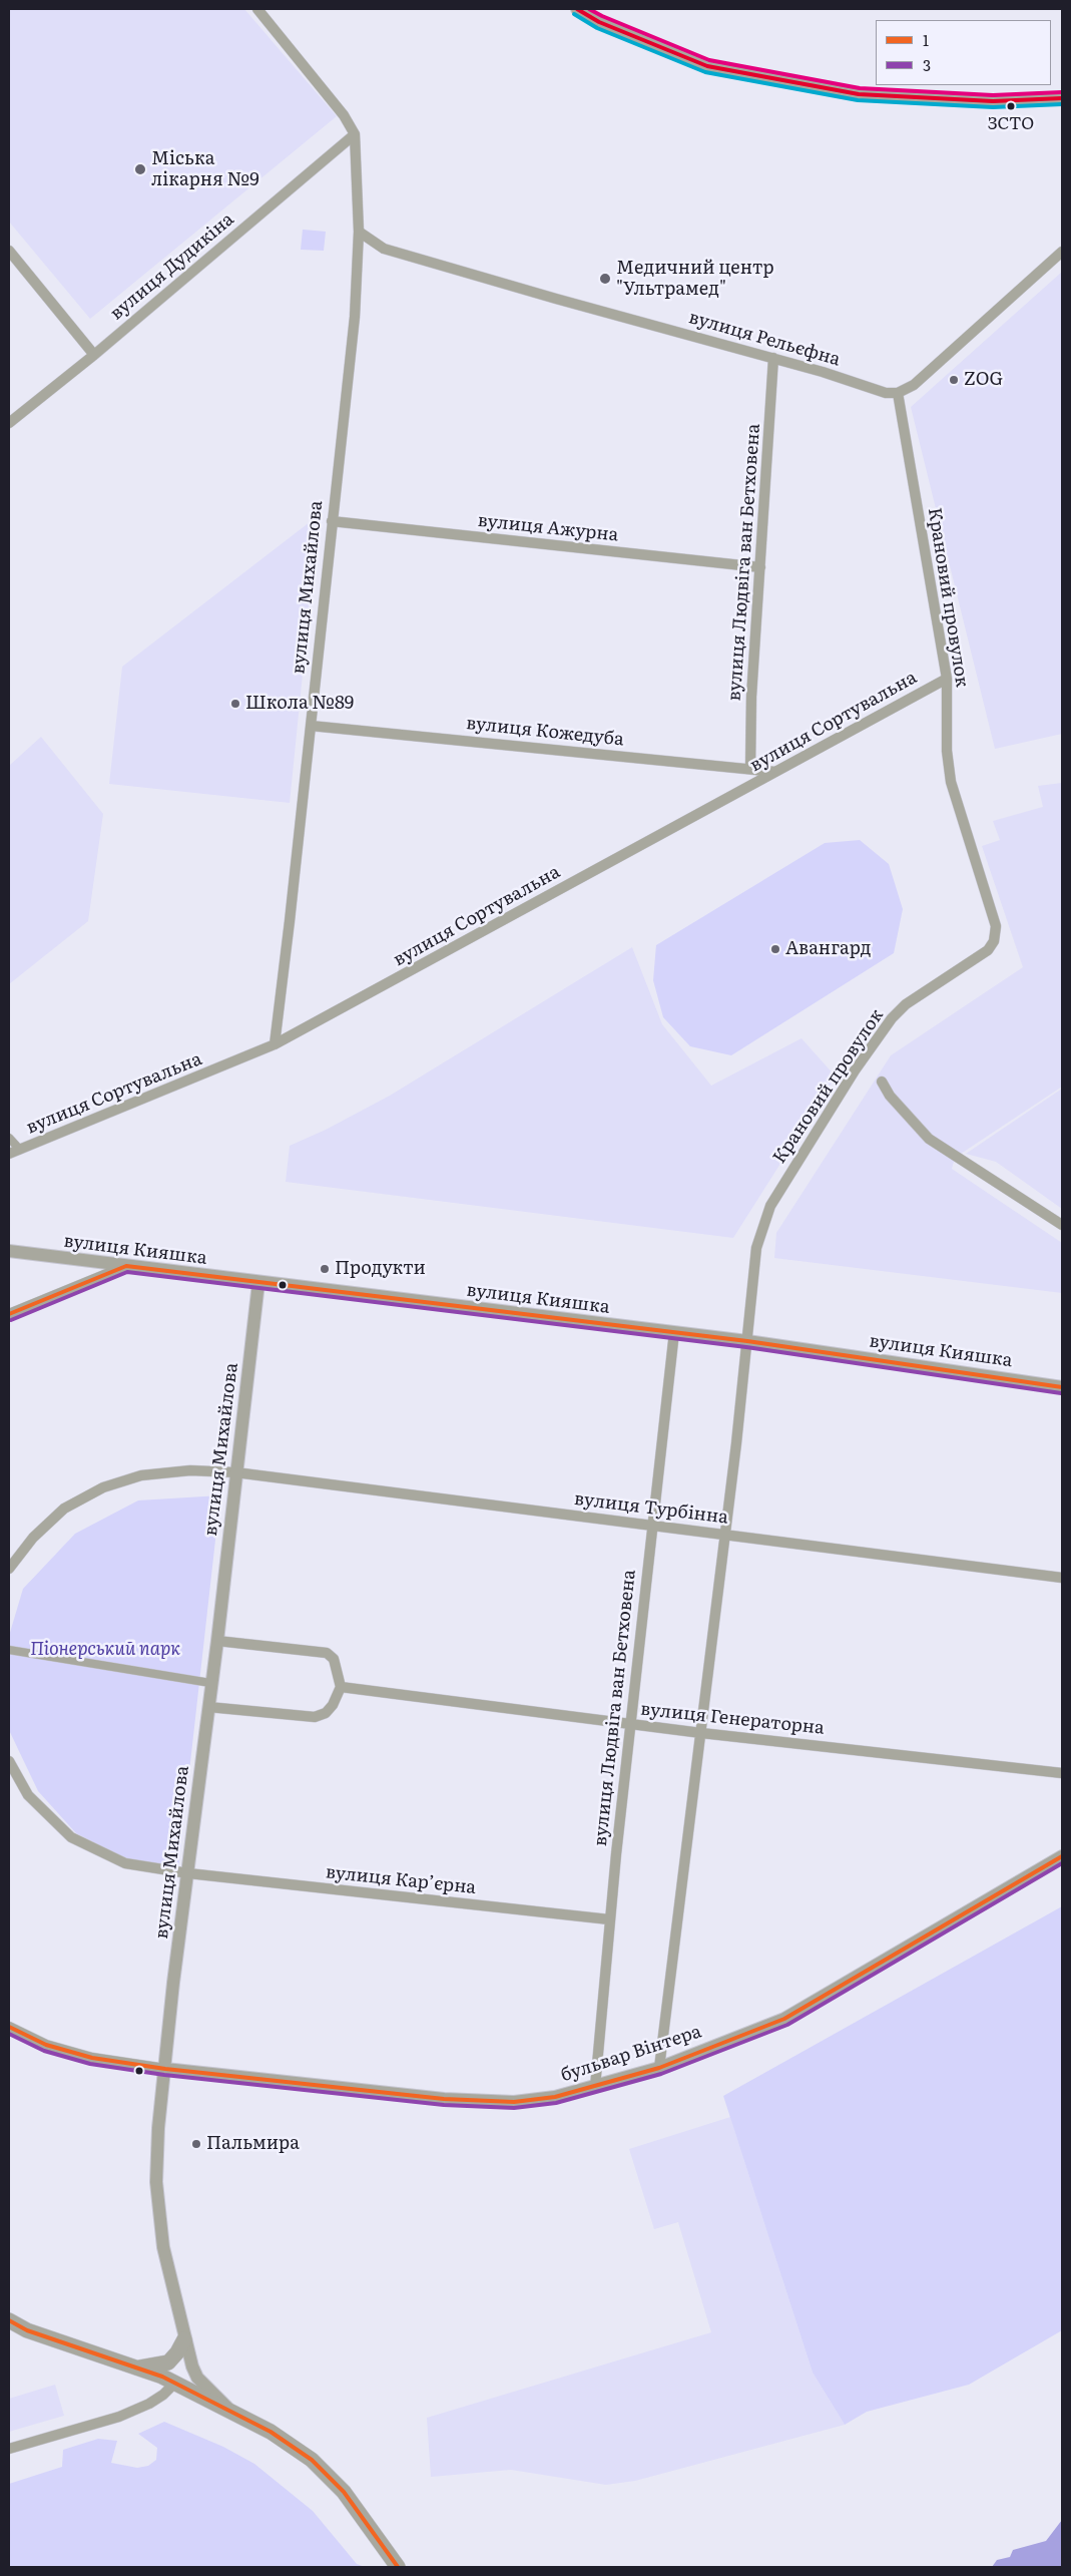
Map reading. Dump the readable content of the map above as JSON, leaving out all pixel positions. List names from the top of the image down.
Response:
{
  "streets": {
    "street": [
      "вулиця Дудикіна",
      "вулиця Рельєфна",
      "вулиця Ажурна",
      "вулиця Людвіга ван Бетховена",
      "вулиця Михайлова",
      "Крановий провулок",
      "вулиця Сортувальна",
      "вулиця Кожедуба",
      "вулиця Кияшка",
      "вулиця Турбінна",
      "вулиця Генераторна",
      "вулиця Кар’єрна",
      "бульвар Вінтера"
    ]
  },
  "crossings": [
    ["вулиця Дудикіна", "вулиця Михайлова"],
    ["вулиця Рельєфна", "вулиця Людвіга ван Бетховена"],
    ["вулиця Рельєфна", "вулиця Михайлова"],
    ["вулиця Рельєфна", "Крановий провулок"],
    ["вулиця Ажурна", "вулиця Людвіга ван Бетховена"],
    ["вулиця Ажурна", "вулиця Михайлова"],
    ["вулиця Людвіга ван Бетховена", "вулиця Кожедуба"],
    ["вулиця Людвіга ван Бетховена", "вулиця Кияшка"],
    ["вулиця Людвіга ван Бетховена", "вулиця Турбінна"],
    ["вулиця Людвіга ван Бетховена", "вулиця Генераторна"],
    ["вулиця Людвіга ван Бетховена", "вулиця Кар’єрна"],
    ["вулиця Людвіга ван Бетховена", "бульвар Вінтера"],
    ["вулиця Михайлова", "вулиця Сортувальна"],
    ["вулиця Михайлова", "вулиця Кожедуба"],
    ["вулиця Михайлова", "вулиця Кияшка"],
    ["вулиця Михайлова", "вулиця Турбінна"],
    ["вулиця Михайлова", "вулиця Кар’єрна"],
    ["вулиця Михайлова", "бульвар Вінтера"],
    ["Крановий провулок", "вулиця Сортувальна"],
    ["Крановий провулок", "вулиця Кияшка"],
    ["вулиця Сортувальна", "вулиця Кожедуба"]
  ],
  "parks": ["Піонерський парк"],
  "places": [
    "ЗСТО",
    "Міська лікарня №9",
    "Медичний центр \"Ультрамед\"",
    "ZOG",
    "Школа №89",
    "Авангард",
    "Продукти",
    "Пальмира"
  ],
  "lines": ["transit line 1", "transit line 3"],
  "legend": ["1", "3"]
}
